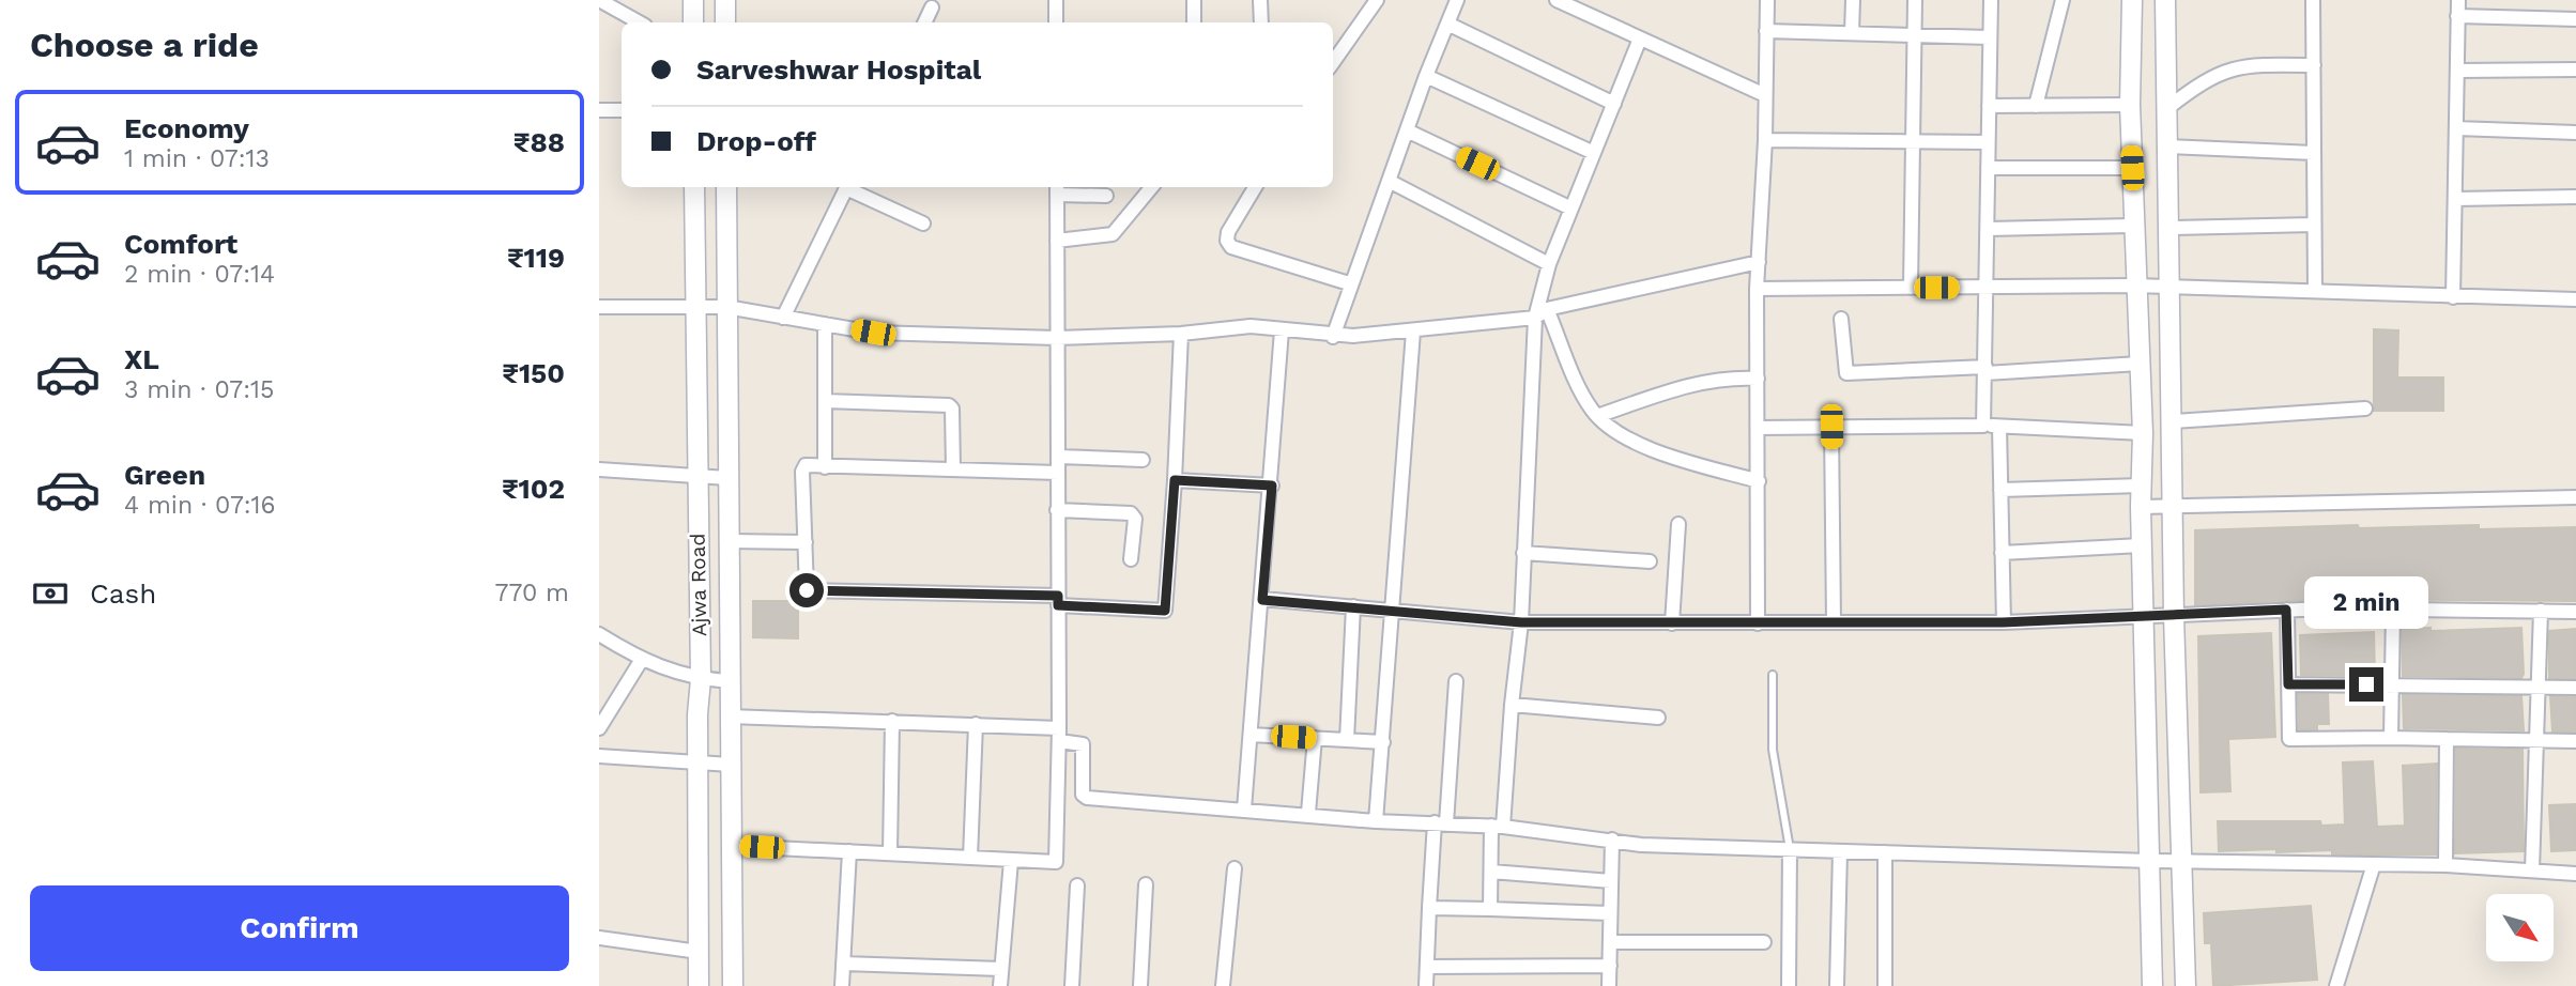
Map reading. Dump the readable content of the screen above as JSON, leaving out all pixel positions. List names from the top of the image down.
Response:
{
  "streets": {
    "street": ["Ajwa Road"]
  },
  "north": "bottom right",
  "page": {
    "heading": "Choose a ride",
    "banner": ["Sarveshwar Hospital", "Drop-off"],
    "list": [
      {
        "name": "Economy",
        "note": "1 min · 07:13",
        "value": "₹88"
      },
      {
        "name": "Comfort",
        "note": "2 min · 07:14",
        "value": "₹119"
      },
      {
        "name": "XL",
        "note": "3 min · 07:15",
        "value": "₹150"
      },
      {
        "name": "Green",
        "note": "4 min · 07:16",
        "value": "₹102"
      }
    ],
    "pay": ["Cash", "770 m"],
    "bubble": "2 min",
    "buttons": "Confirm"
  }
}
